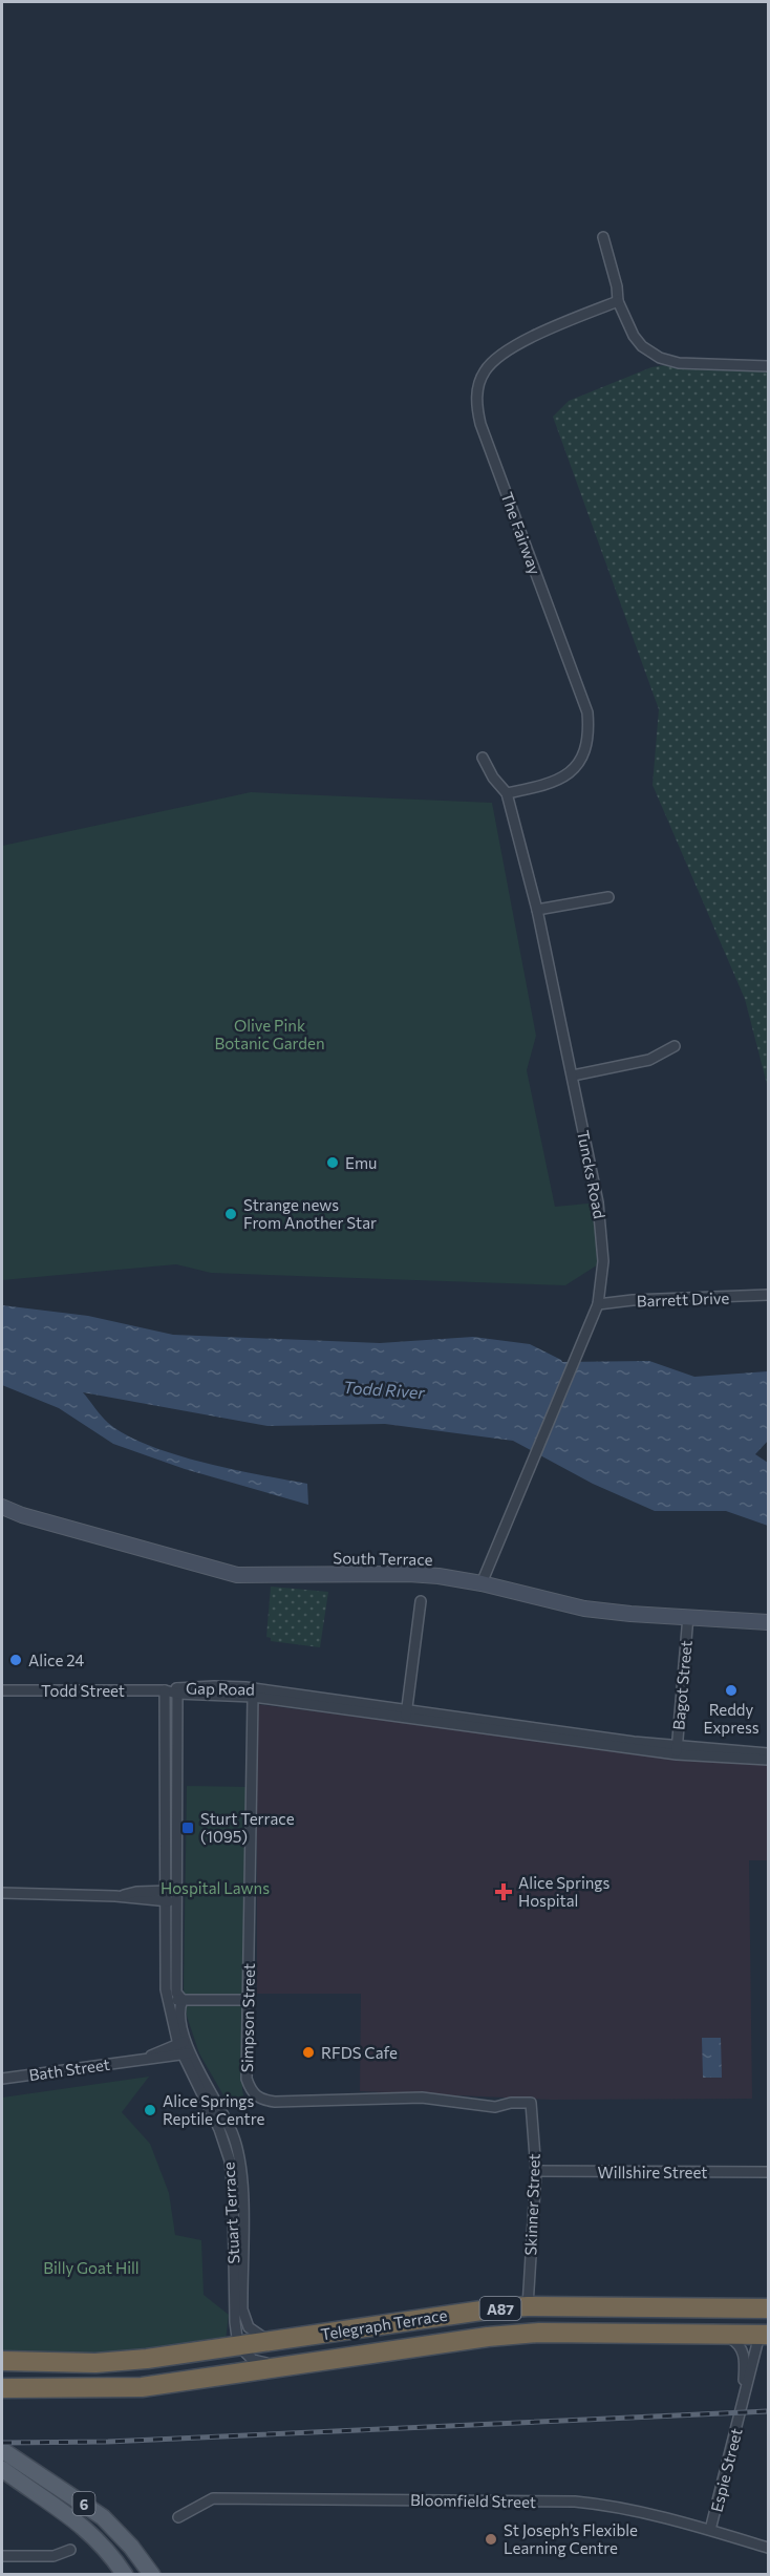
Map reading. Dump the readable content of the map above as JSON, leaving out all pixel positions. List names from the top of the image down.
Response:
{
  "streets": {
    "highway": ["A87", "Telegraph Terrace"],
    "main road": ["6"],
    "street": [
      "The Fairway",
      "Tuncks Road",
      "Barrett Drive",
      "South Terrace",
      "Bagot Street",
      "Gap Road",
      "Todd Street",
      "Simpson Street",
      "Bath Street",
      "Willshire Street",
      "Skinner Street",
      "Stuart Terrace",
      "Espie Street",
      "Bloomfield Street"
    ]
  },
  "crossings": [
    ["The Fairway", "Tuncks Road"],
    ["Tuncks Road", "Barrett Drive"],
    ["Tuncks Road", "South Terrace"],
    ["South Terrace", "Bagot Street"],
    ["Bagot Street", "Gap Road"],
    ["Gap Road", "Todd Street"],
    ["Gap Road", "Simpson Street"],
    ["Gap Road", "Stuart Terrace"],
    ["Todd Street", "Stuart Terrace"],
    ["Simpson Street", "Skinner Street"],
    ["Bath Street", "Stuart Terrace"],
    ["Willshire Street", "Skinner Street"],
    ["Skinner Street", "Telegraph Terrace"],
    ["Stuart Terrace", "Telegraph Terrace"],
    ["Telegraph Terrace", "Espie Street"],
    ["Espie Street", "Bloomfield Street"]
  ],
  "water": ["Todd River"],
  "parks": ["Olive Pink Botanic Garden", "Hospital Lawns", "Billy Goat Hill"],
  "places": {
    "other": [
      "Emu",
      "Strange news From Another Star",
      "Alice 24",
      "Reddy Express",
      "RFDS Cafe",
      "Alice Springs Reptile Centre",
      "St Joseph’s Flexible Learning Centre"
    ],
    "transit": ["Sturt Terrace (1095)"],
    "health": ["Alice Springs Hospital"]
  }
}
